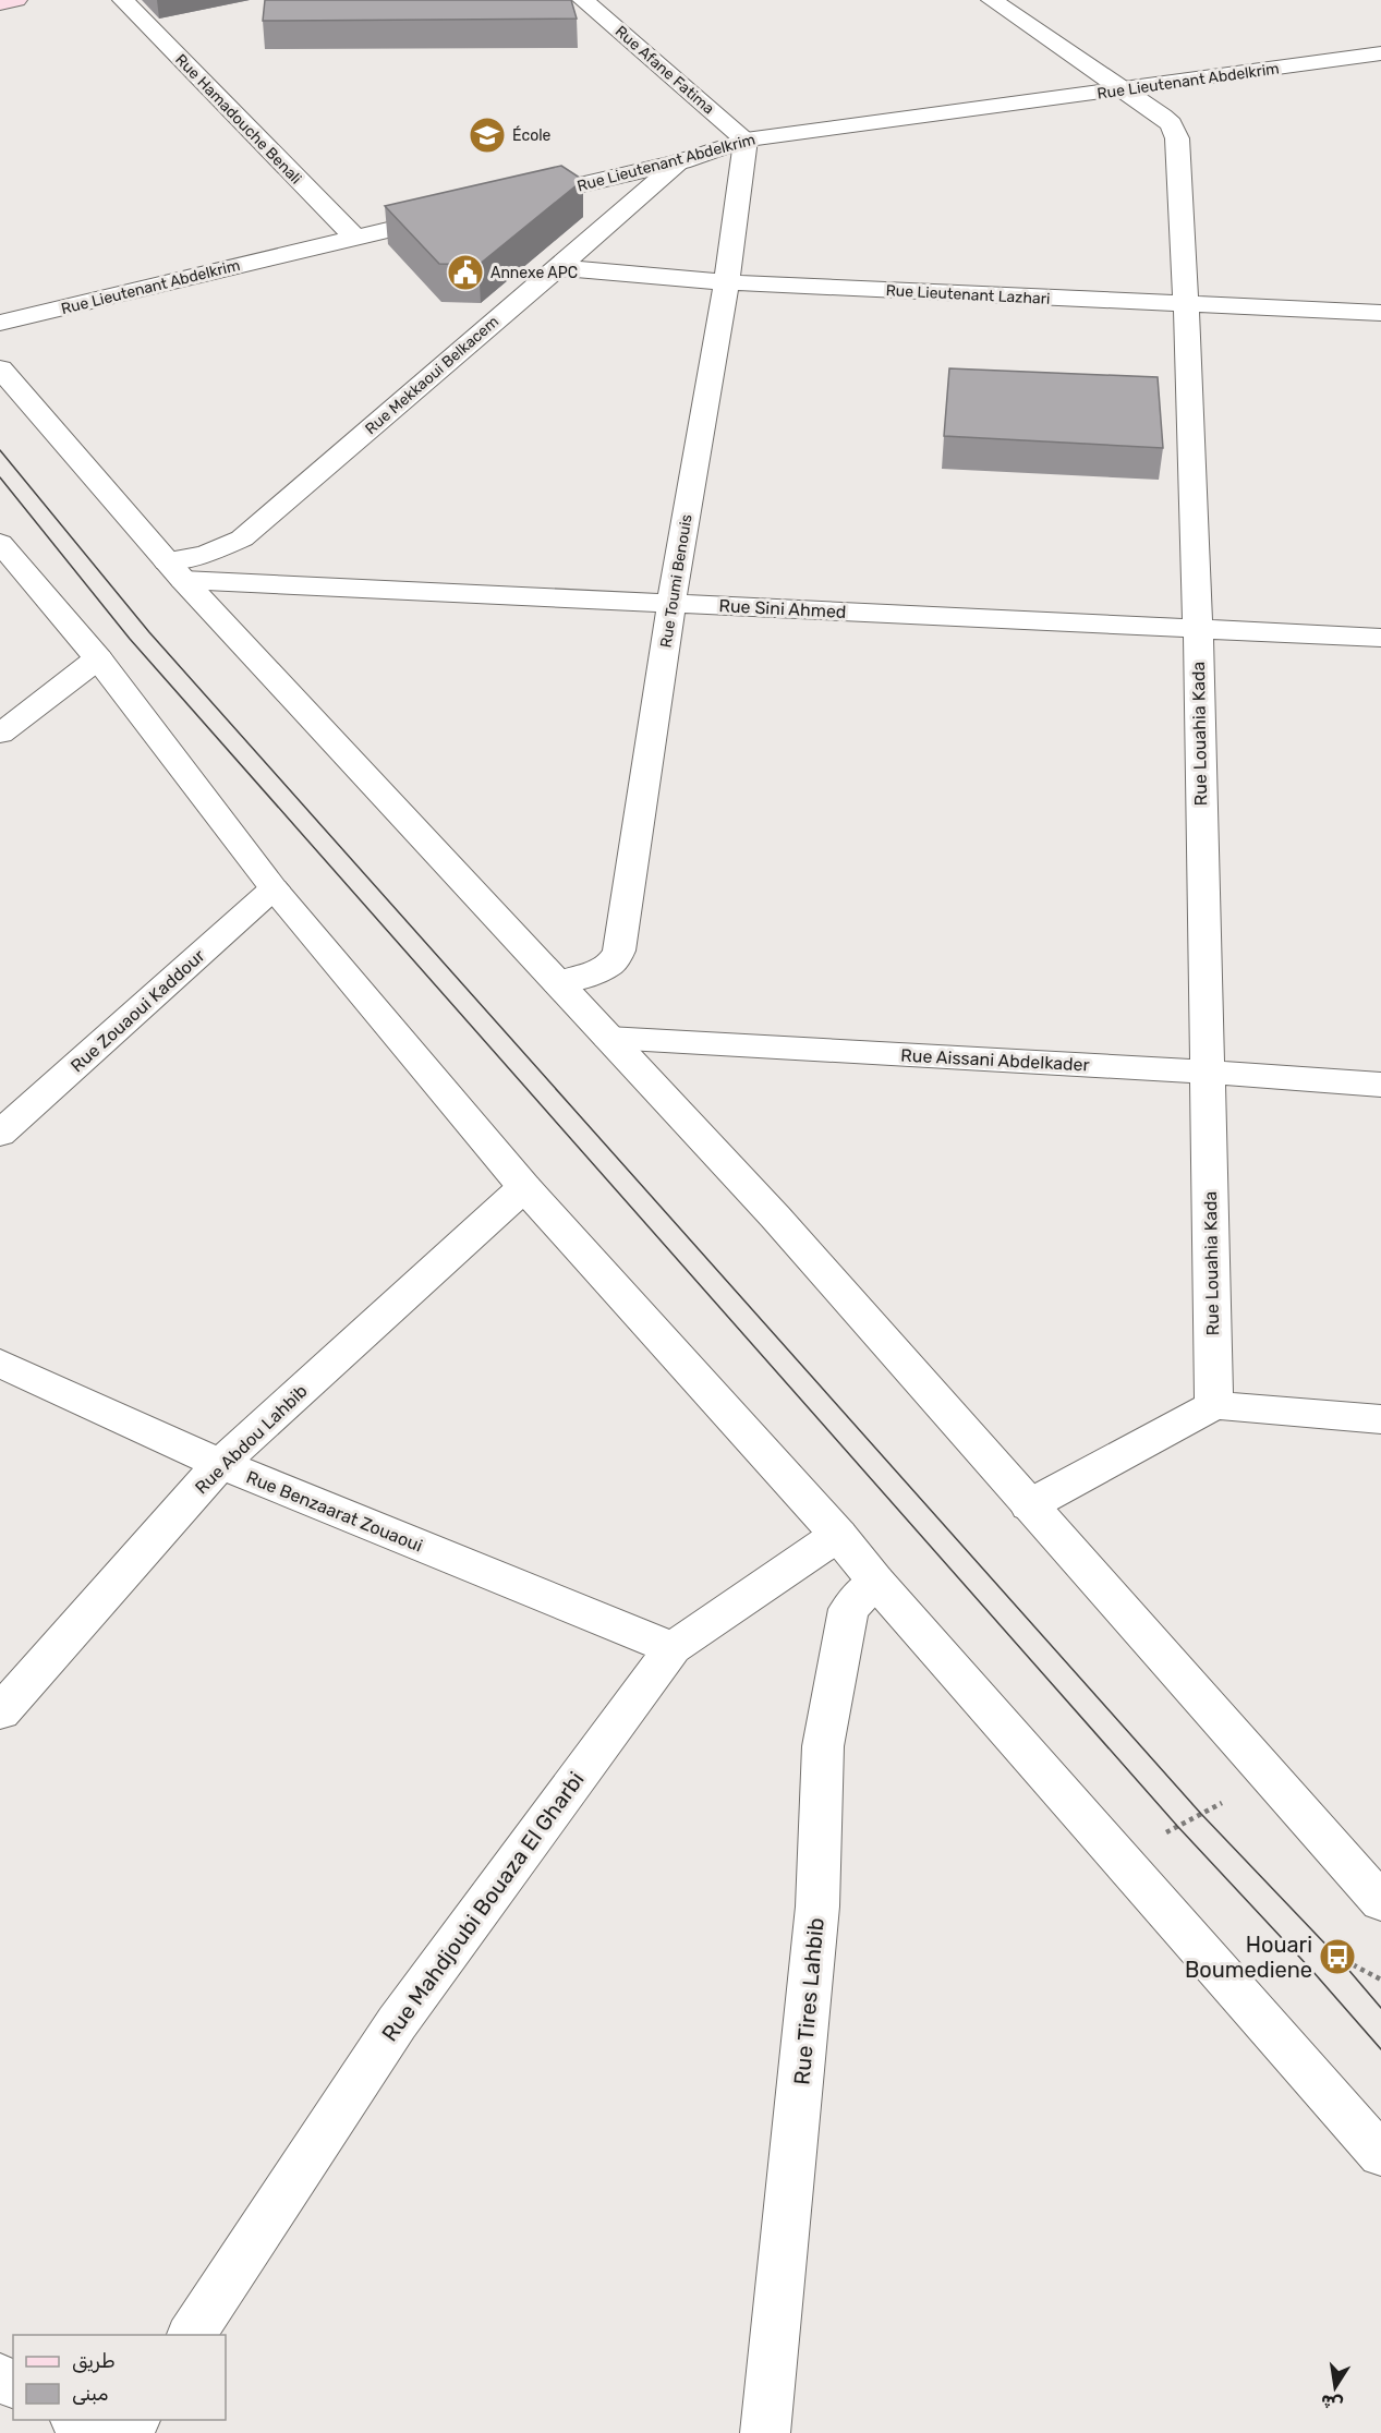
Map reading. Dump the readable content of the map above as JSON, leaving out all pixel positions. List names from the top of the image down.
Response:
{
  "streets": {
    "street": [
      "Rue Afane Fatima",
      "Rue Lieutenant Abdelkrim",
      "Rue Hamadouche Benali",
      "Rue Lieutenant Lazhari",
      "Rue Mekkaoui Belkacem",
      "Rue Toumi Benouis",
      "Rue Sini Ahmed",
      "Rue Louahia Kada",
      "Rue Zouaoui Kaddour",
      "Rue Aissani Abdelkader",
      "Rue Abdou Lahbib",
      "Rue Benzaarat Zouaoui",
      "Rue Mahdjoubi Bouaza El Gharbi",
      "Rue Tires Lahbib"
    ]
  },
  "crossings": [
    ["Rue Afane Fatima", "Rue Lieutenant Abdelkrim"],
    ["Rue Afane Fatima", "Rue Toumi Benouis"],
    ["Rue Lieutenant Abdelkrim", "Rue Hamadouche Benali"],
    ["Rue Lieutenant Abdelkrim", "Rue Mekkaoui Belkacem"],
    ["Rue Lieutenant Abdelkrim", "Rue Toumi Benouis"],
    ["Rue Lieutenant Abdelkrim", "Rue Louahia Kada"],
    ["Rue Lieutenant Lazhari", "Rue Mekkaoui Belkacem"],
    ["Rue Lieutenant Lazhari", "Rue Toumi Benouis"],
    ["Rue Lieutenant Lazhari", "Rue Louahia Kada"],
    ["Rue Mekkaoui Belkacem", "Rue Sini Ahmed"],
    ["Rue Toumi Benouis", "Rue Sini Ahmed"],
    ["Rue Sini Ahmed", "Rue Louahia Kada"],
    ["Rue Louahia Kada", "Rue Aissani Abdelkader"],
    ["Rue Abdou Lahbib", "Rue Benzaarat Zouaoui"],
    ["Rue Benzaarat Zouaoui", "Rue Mahdjoubi Bouaza El Gharbi"]
  ],
  "places": {
    "school or university": ["École"],
    "public building": ["Annexe APC"],
    "bus stop": ["Houari Boumediene"]
  },
  "legend": ["طريق", "مبنى"],
  "north": "bottom"
}
